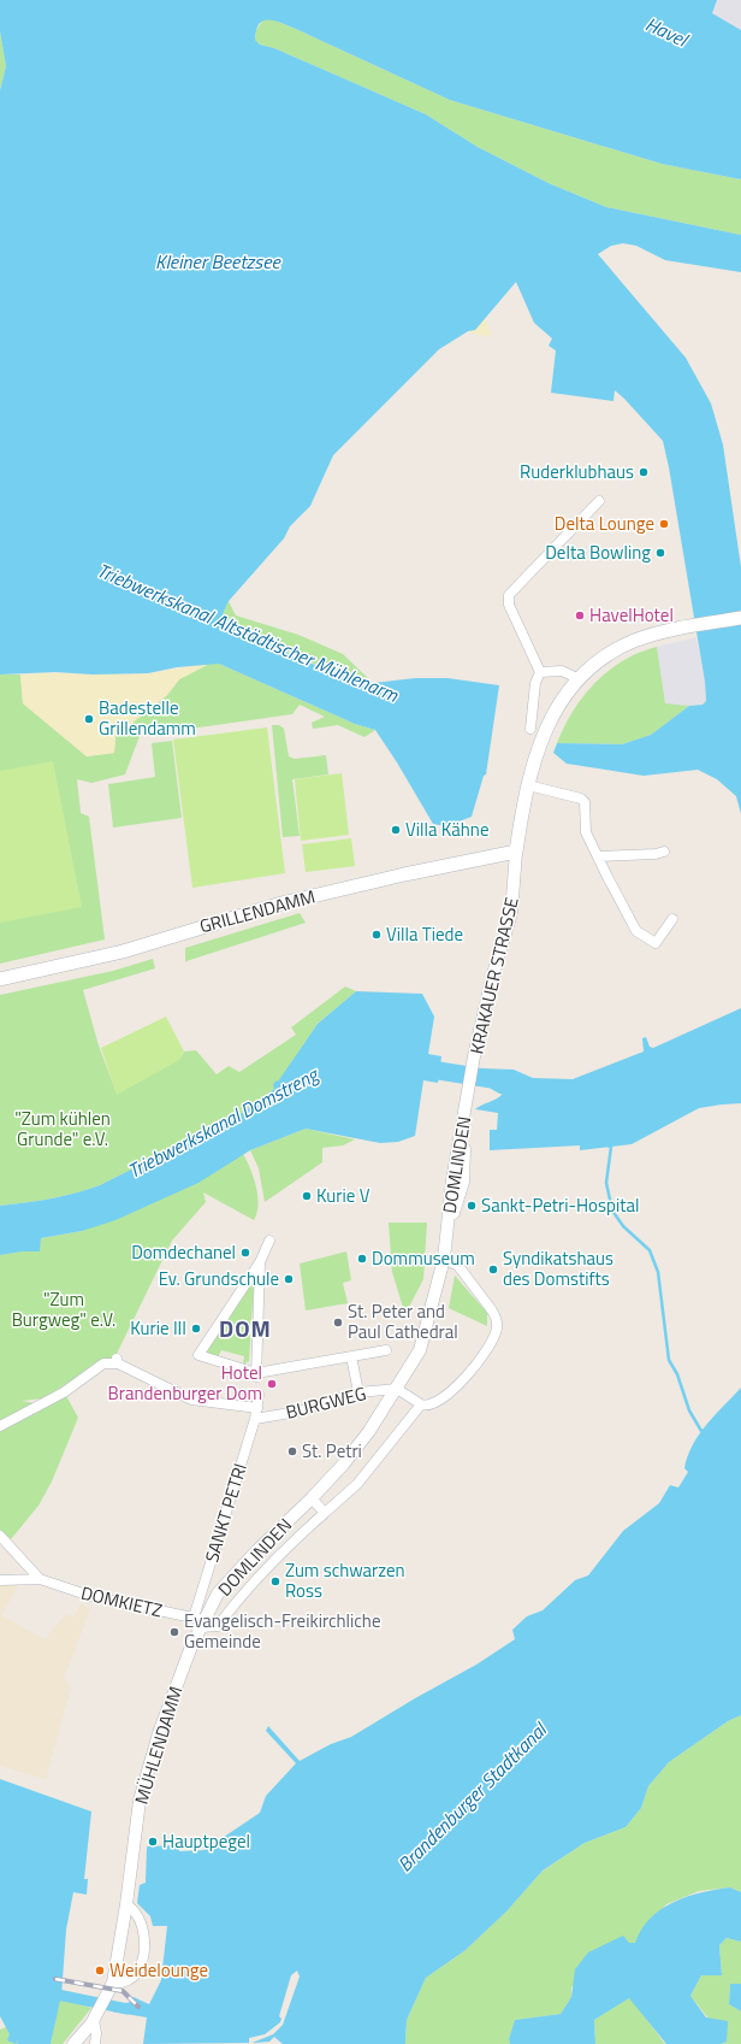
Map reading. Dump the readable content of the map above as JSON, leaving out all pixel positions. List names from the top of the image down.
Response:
{
  "streets": {
    "main road": ["GRILLENDAMM", "KRAKAUER STRASSE"],
    "street": [
      "DOMLINDEN",
      "BURGWEG",
      "SANKT PETRI",
      "DOMKIETZ",
      "MÜHLENDAMM"
    ]
  },
  "crossings": [
    ["GRILLENDAMM", "KRAKAUER STRASSE"],
    ["KRAKAUER STRASSE", "DOMLINDEN"],
    ["DOMLINDEN", "BURGWEG"],
    ["DOMLINDEN", "SANKT PETRI"],
    ["DOMLINDEN", "DOMKIETZ"],
    ["DOMLINDEN", "MÜHLENDAMM"],
    ["BURGWEG", "SANKT PETRI"],
    ["SANKT PETRI", "DOMKIETZ"],
    ["SANKT PETRI", "MÜHLENDAMM"],
    ["DOMKIETZ", "MÜHLENDAMM"]
  ],
  "districts": ["DOM"],
  "water": [
    "Havel",
    "Kleiner Beetzsee",
    "Triebwerkskanal Altstädtischer Mühlenarm",
    "Triebwerkskanal Domstreng",
    "Brandenburger Stadtkanal"
  ],
  "parks": ["\"Zum kühlen Grunde\" e.V.", "\"Zum Burgweg\" e.V."],
  "places": [
    "Ruderklubhaus",
    "Delta Lounge",
    "Delta Bowling",
    "HavelHotel",
    "Badestelle Grillendamm",
    "Villa Kähne",
    "Villa Tiede",
    "Kurie V",
    "Sankt-Petri-Hospital",
    "Domdechanel",
    "Dommuseum",
    "Syndikatshaus des Domstifts",
    "Ev. Grundschule",
    "St. Peter and Paul Cathedral",
    "Kurie III",
    "Hotel Brandenburger Dom",
    "St. Petri",
    "Zum schwarzen Ross",
    "Evangelisch-Freikirchliche Gemeinde",
    "Hauptpegel",
    "Weidelounge"
  ]
}
